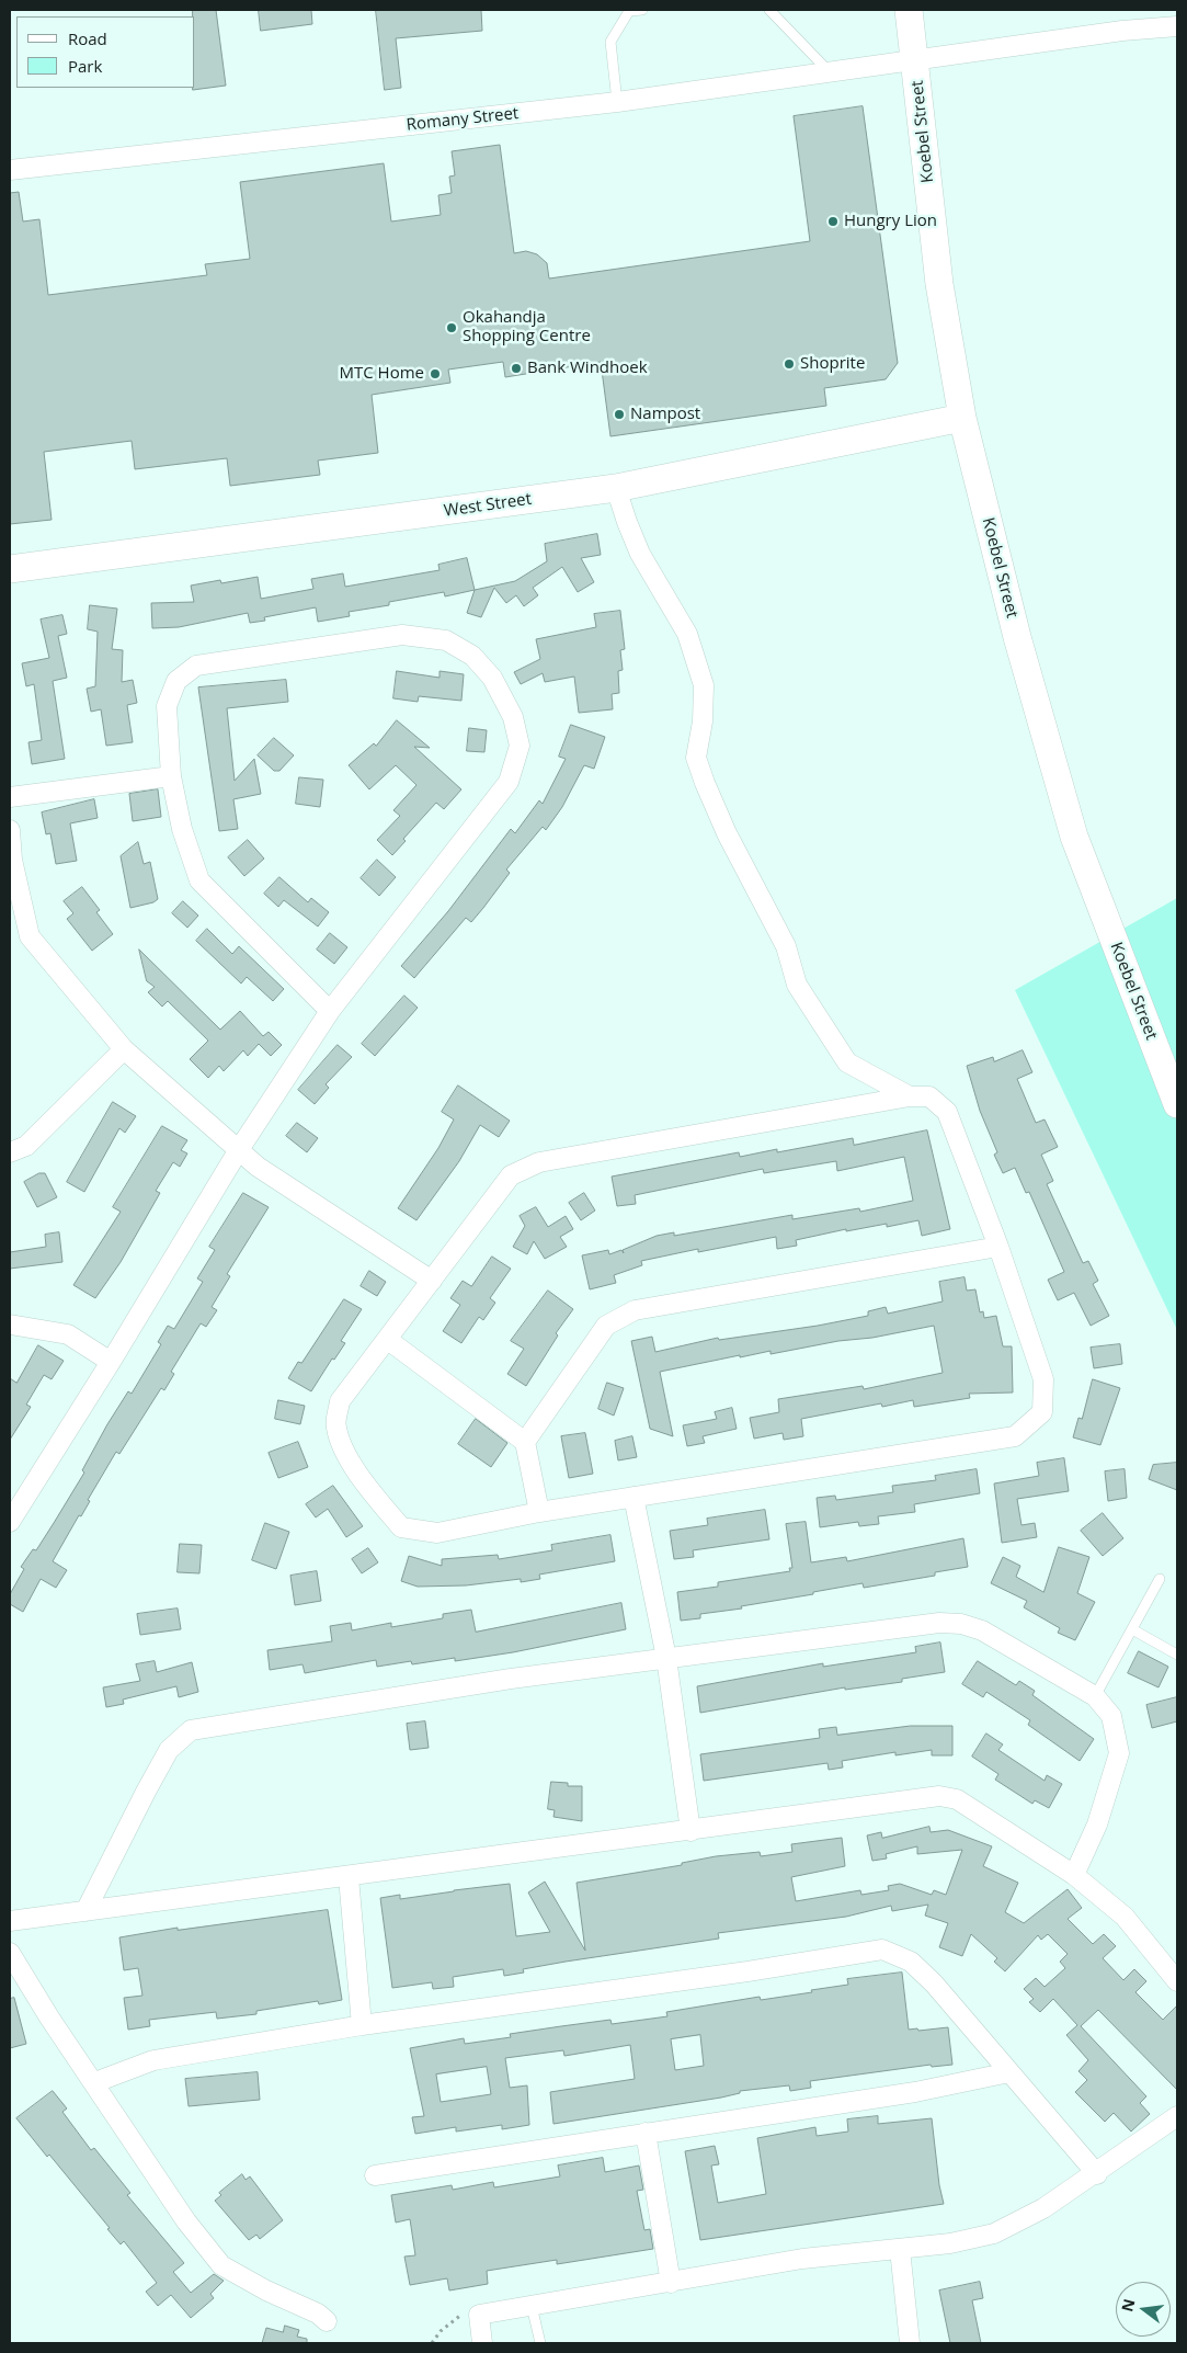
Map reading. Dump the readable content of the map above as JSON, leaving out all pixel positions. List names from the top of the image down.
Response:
{
  "streets": {
    "main road": ["Koebel Street", "West Street"],
    "street": ["Romany Street"]
  },
  "crossings": [
    ["Romany Street", "Koebel Street"],
    ["Koebel Street", "West Street"]
  ],
  "places": [
    "Hungry Lion",
    "Okahandja Shopping Centre",
    "Shoprite",
    "Bank Windhoek",
    "MTC Home",
    "Nampost"
  ],
  "legend": ["Road", "Park"],
  "north": "left"
}
